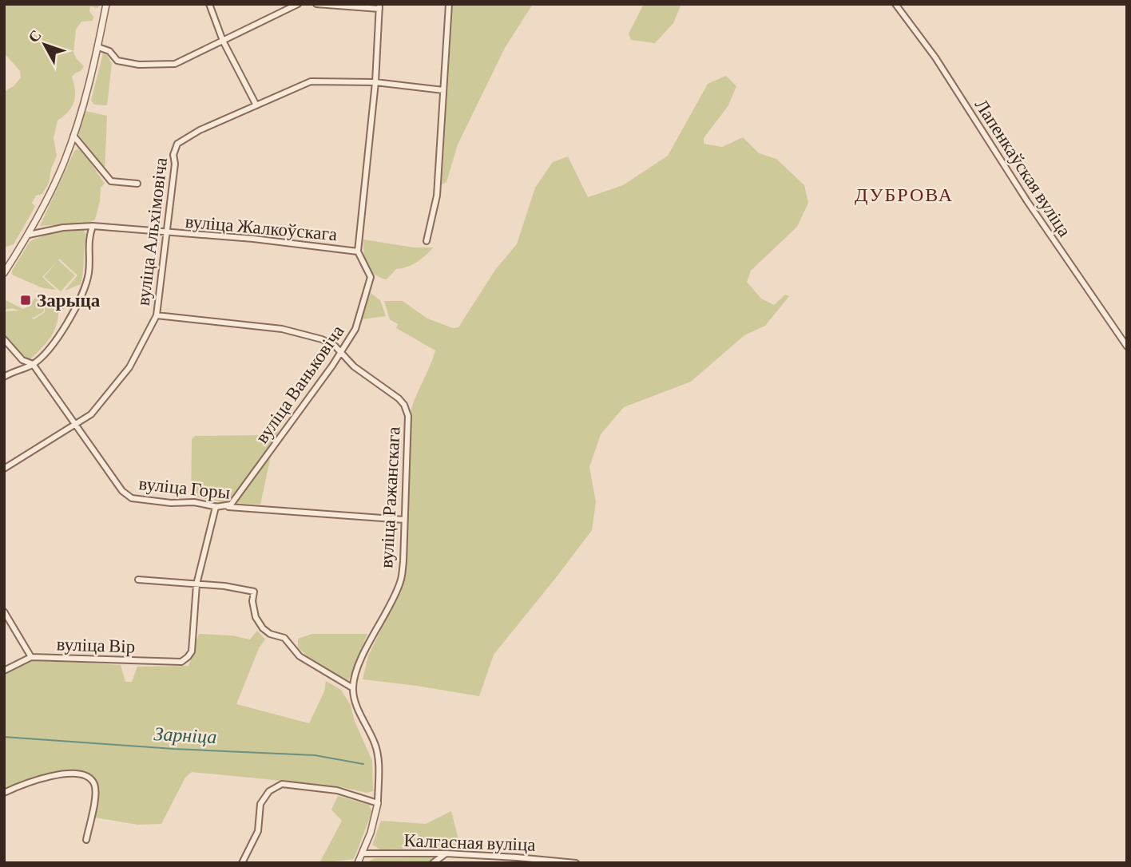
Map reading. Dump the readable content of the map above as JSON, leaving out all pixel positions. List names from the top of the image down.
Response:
{
  "streets": {
    "street": [
      "Лапенкаўская вуліца",
      "вуліца Жалкоўскага",
      "вуліца Альхімовіча",
      "вуліца Ваньковіча",
      "вуліца Горы",
      "вуліца Ражанскага",
      "вуліца Вір",
      "Калгасная вуліца"
    ]
  },
  "crossings": [
    ["вуліца Жалкоўскага", "вуліца Альхімовіча"],
    ["вуліца Жалкоўскага", "вуліца Ваньковіча"],
    ["вуліца Альхімовіча", "вуліца Горы"],
    ["вуліца Ваньковіча", "вуліца Горы"],
    ["вуліца Ваньковіча", "вуліца Ражанскага"],
    ["вуліца Горы", "вуліца Ражанскага"]
  ],
  "districts": ["ДУБРОВА"],
  "water": ["Зарніца"],
  "places": {
    "transit": ["Зарыца"]
  },
  "north": "top left"
}
